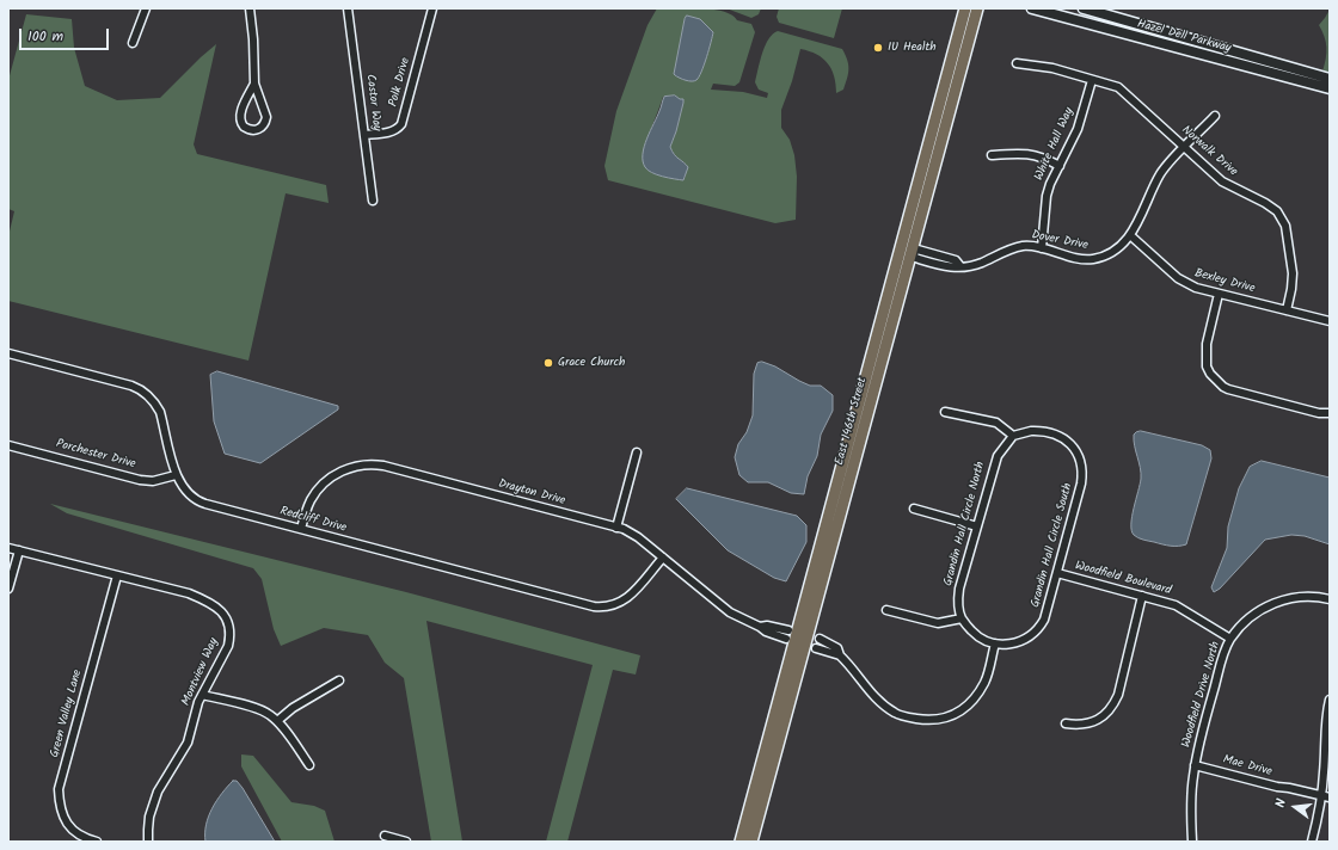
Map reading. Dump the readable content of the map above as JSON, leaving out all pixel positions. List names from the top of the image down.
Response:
{
  "streets": {
    "main road": ["Hazel Dell Parkway", "East 146th Street"],
    "street": [
      "Polk Drive",
      "Castor Way",
      "White Hall Way",
      "Norwalk Drive",
      "Dover Drive",
      "Bexley Drive",
      "Porchester Drive",
      "Drayton Drive",
      "Redcliff Drive",
      "Grandin Hall Circle North",
      "Grandin Hall Circle South",
      "Woodfield Boulevard",
      "Montview Way",
      "Woodfield Drive North",
      "Green Valley Lane",
      "Mae Drive"
    ]
  },
  "crossings": [
    ["Polk Drive", "Castor Way"],
    ["White Hall Way", "Norwalk Drive"],
    ["White Hall Way", "Dover Drive"],
    ["Norwalk Drive", "Dover Drive"],
    ["Norwalk Drive", "Bexley Drive"],
    ["Dover Drive", "Bexley Drive"],
    ["Dover Drive", "East 146th Street"],
    ["Porchester Drive", "Redcliff Drive"],
    ["Drayton Drive", "Redcliff Drive"],
    ["Grandin Hall Circle North", "Grandin Hall Circle South"],
    ["Grandin Hall Circle South", "Woodfield Boulevard"],
    ["Woodfield Boulevard", "Woodfield Drive North"],
    ["Montview Way", "Green Valley Lane"],
    ["Woodfield Drive North", "Mae Drive"]
  ],
  "places": ["IU Health", "Grace Church"],
  "scale_bar": "100 m",
  "north": "left"
}
